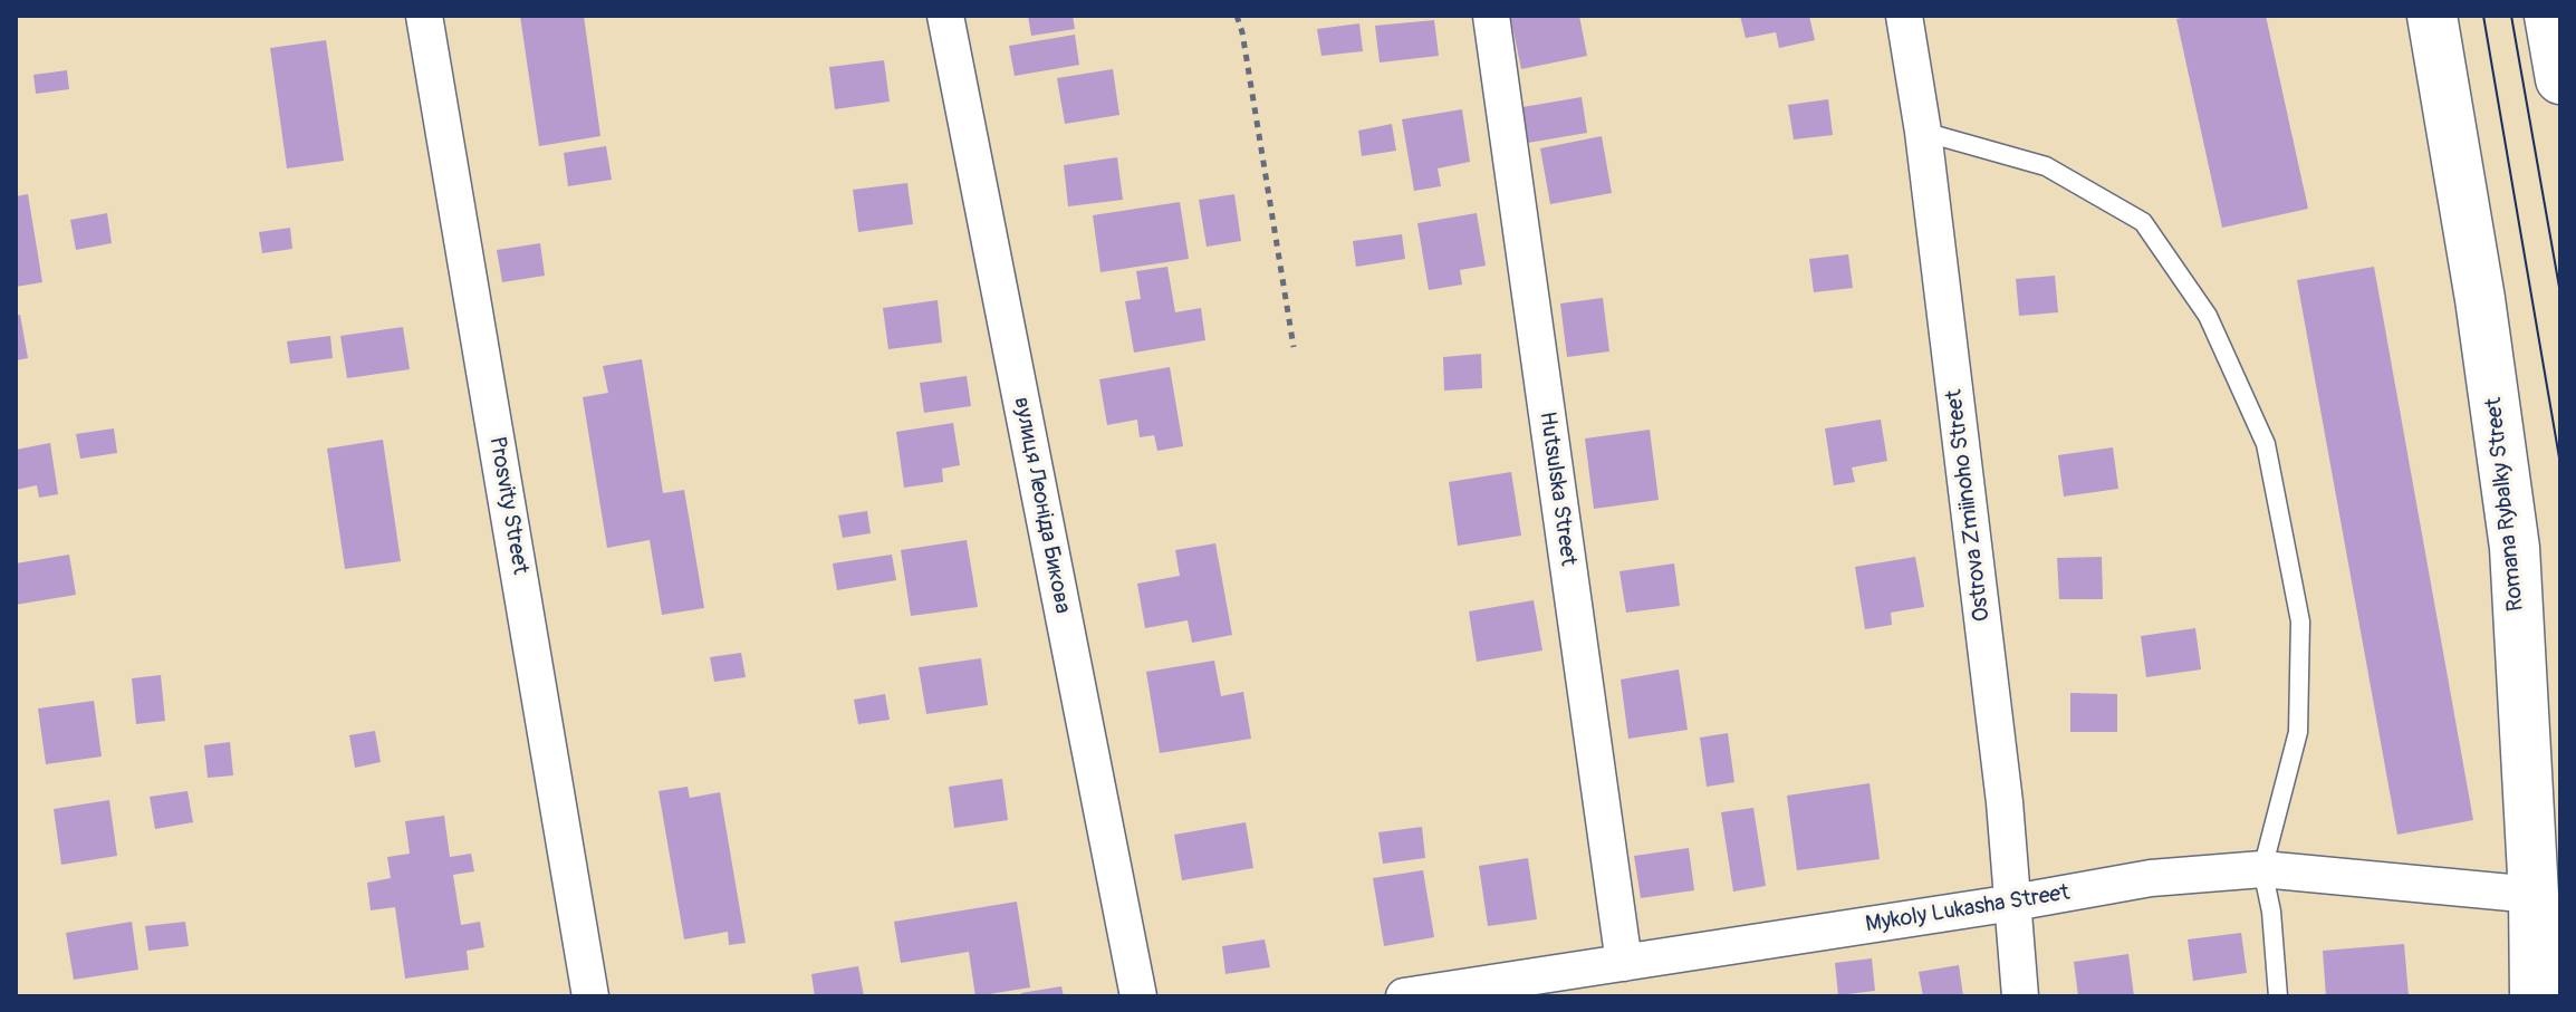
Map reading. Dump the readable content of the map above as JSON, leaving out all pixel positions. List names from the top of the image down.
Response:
{
  "streets": {
    "main road": ["Romana Rybalky Street"],
    "street": [
      "Hutsulska Street",
      "Prosvity Street",
      "вулиця Леоніда Бикова",
      "Ostrova Zmiinoho Street",
      "Mykoly Lukasha Street"
    ]
  },
  "crossings": [
    ["Hutsulska Street", "Mykoly Lukasha Street"],
    ["Romana Rybalky Street", "Mykoly Lukasha Street"],
    ["Ostrova Zmiinoho Street", "Mykoly Lukasha Street"]
  ]
}
